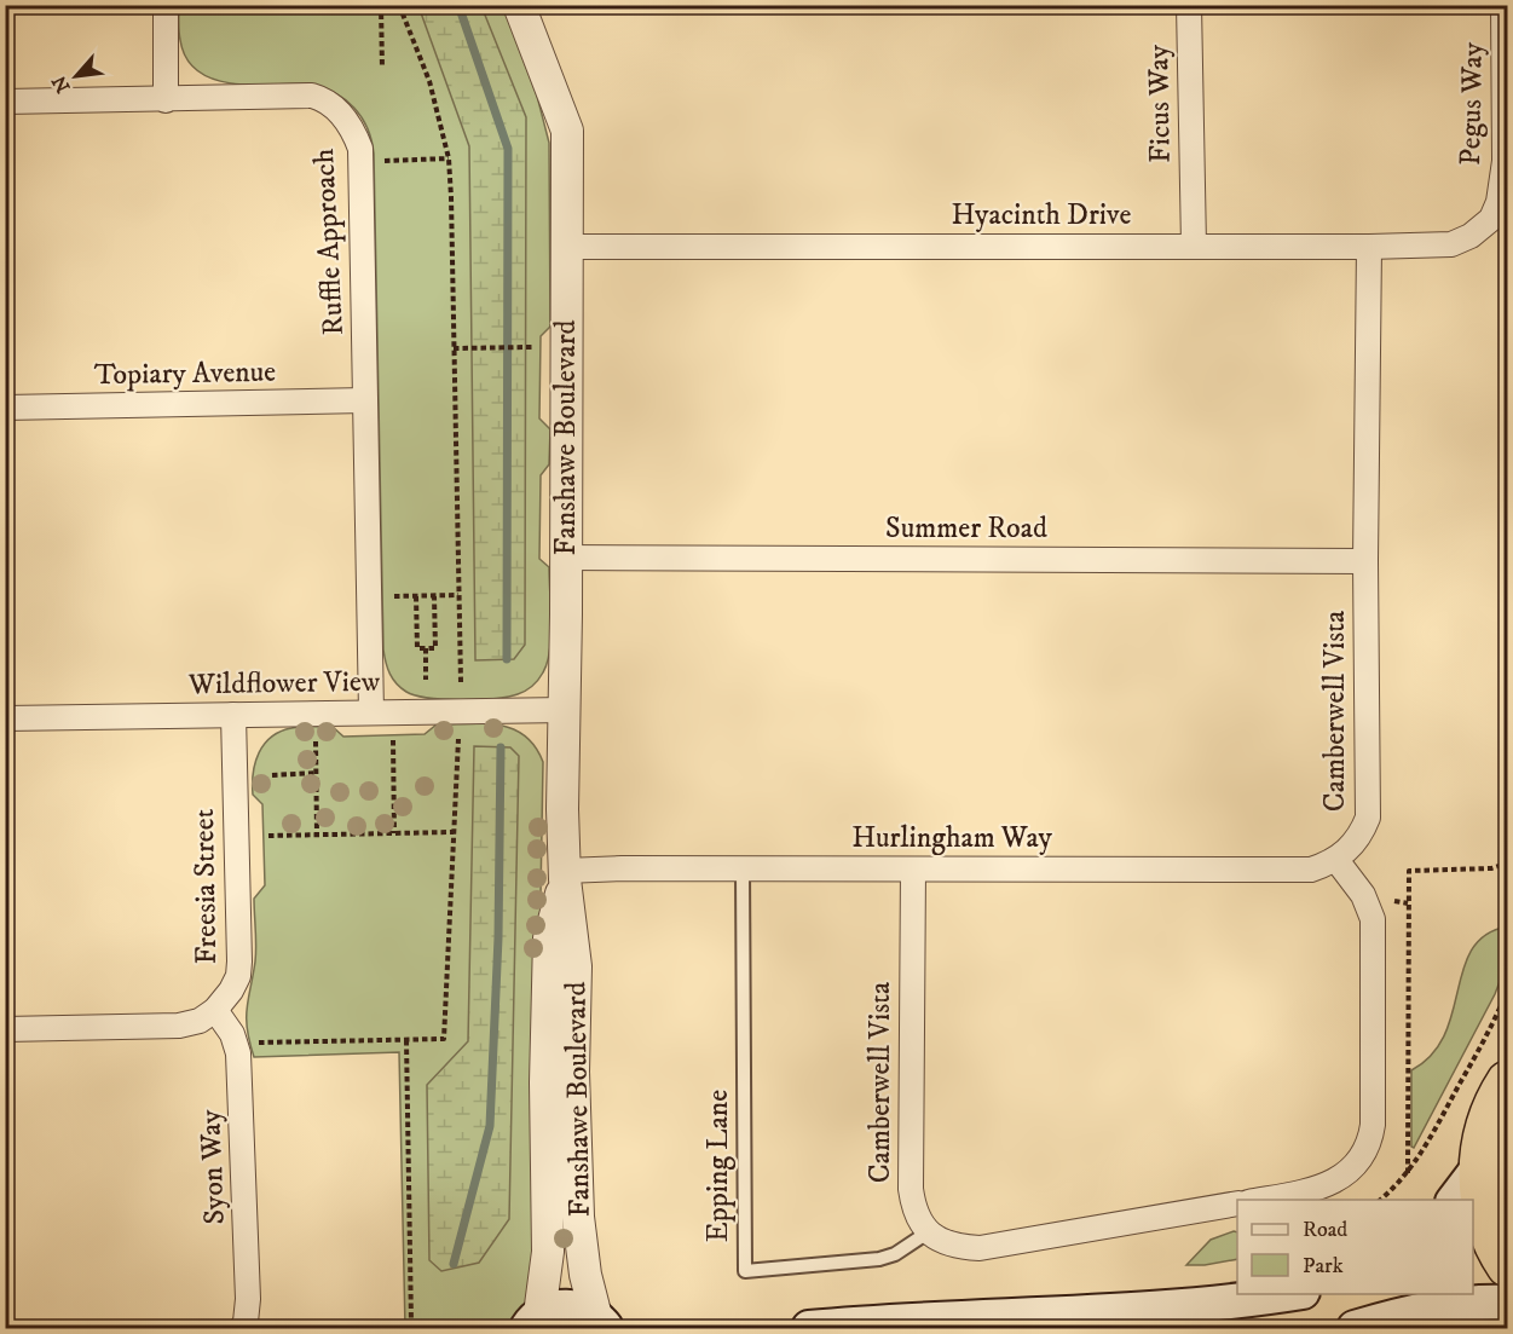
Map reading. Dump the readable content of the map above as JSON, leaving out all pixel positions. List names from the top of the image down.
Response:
{
  "streets": {
    "street": [
      "Ficus Way",
      "Pegus Way",
      "Hyacinth Drive",
      "Ruffle Approach",
      "Topiary Avenue",
      "Fanshawe Boulevard",
      "Summer Road",
      "Wildflower View",
      "Camberwell Vista",
      "Hurlingham Way",
      "Freesia Street",
      "Syon Way"
    ],
    "lane": ["Epping Lane"]
  },
  "crossings": [
    ["Ficus Way", "Hyacinth Drive"],
    ["Pegus Way", "Hyacinth Drive"],
    ["Hyacinth Drive", "Fanshawe Boulevard"],
    ["Hyacinth Drive", "Camberwell Vista"],
    ["Ruffle Approach", "Topiary Avenue"],
    ["Ruffle Approach", "Wildflower View"],
    ["Fanshawe Boulevard", "Summer Road"],
    ["Fanshawe Boulevard", "Wildflower View"],
    ["Fanshawe Boulevard", "Hurlingham Way"],
    ["Summer Road", "Camberwell Vista"],
    ["Wildflower View", "Freesia Street"],
    ["Camberwell Vista", "Hurlingham Way"],
    ["Camberwell Vista", "Epping Lane"],
    ["Hurlingham Way", "Epping Lane"],
    ["Freesia Street", "Syon Way"]
  ],
  "legend": ["Road", "Park"],
  "north": "bottom left"
}
